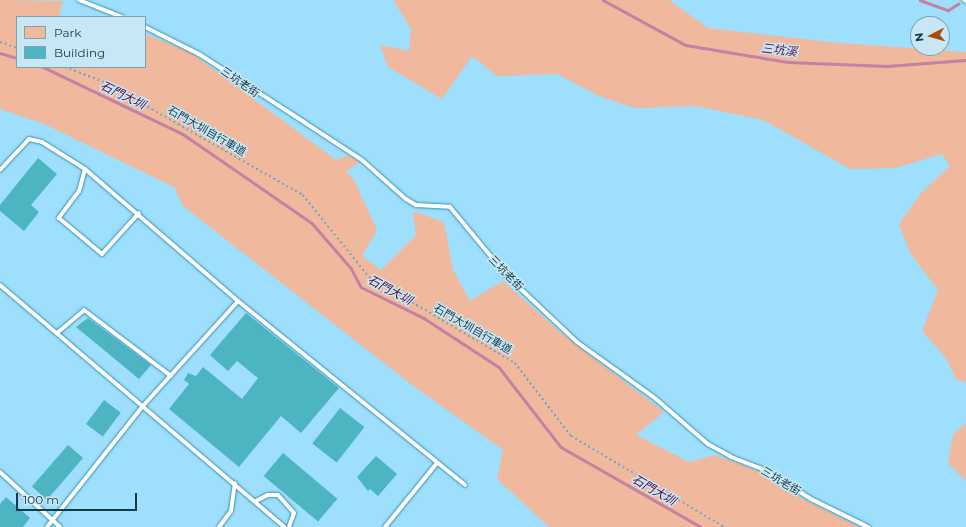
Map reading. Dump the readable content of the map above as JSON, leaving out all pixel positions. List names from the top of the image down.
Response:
{
  "streets": {
    "lane": ["三坑老街"],
    "path": ["石門大圳自行車道"]
  },
  "water": ["三坑溪", "石門大圳"],
  "legend": ["Park", "Building"],
  "scale_bar": "100 m",
  "north": "left"
}
